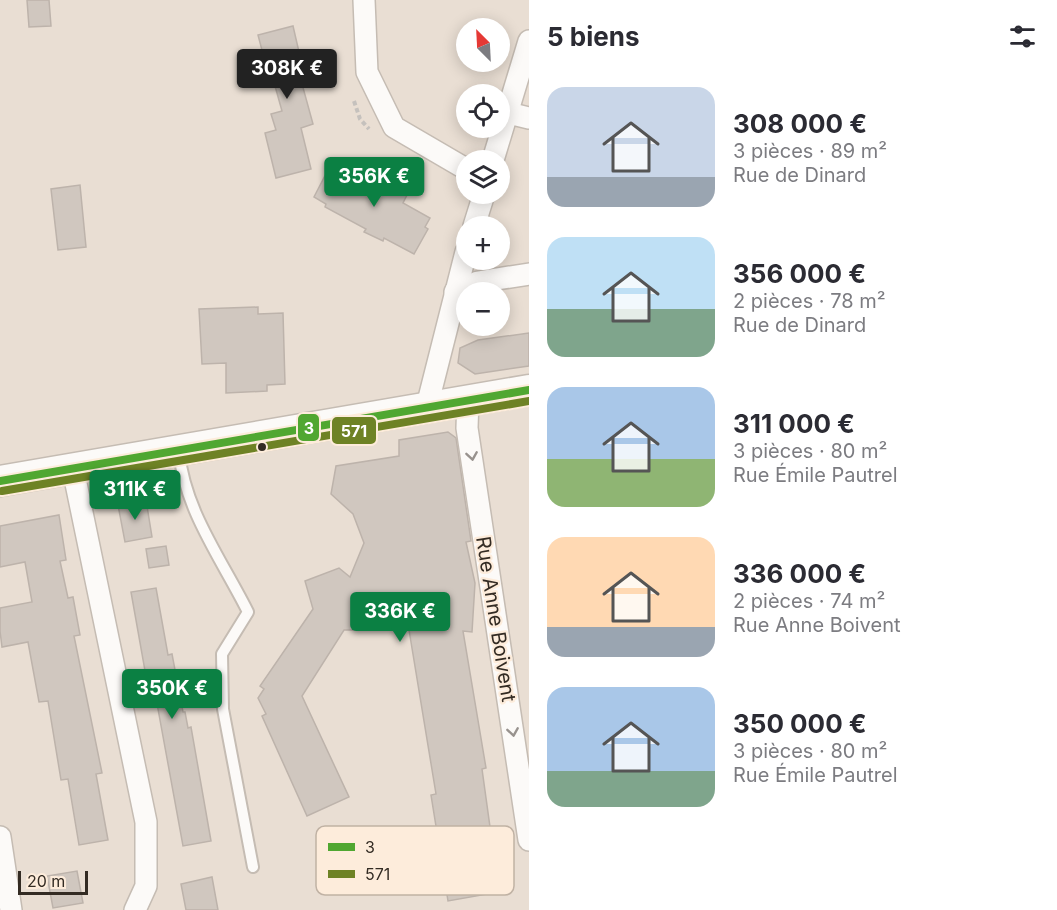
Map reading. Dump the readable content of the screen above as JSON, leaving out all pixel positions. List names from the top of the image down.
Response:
{
  "streets": {
    "street": ["Rue Anne Boivent"]
  },
  "one_way": ["Rue Anne Boivent"],
  "lines": ["transit line 3", "transit line 571"],
  "legend": ["3", "571"],
  "scale_bar": "20 m",
  "north": "top left",
  "page": {
    "heading": "5 biens",
    "map_buttons": ["+", "−"],
    "price": [
      "308K €",
      "356K €",
      "311K €",
      "336K €",
      "350K €"
    ],
    "list": [
      {
        "name": "308 000 €",
        "note": "3 pièces · 89 m² · Rue de Dinard"
      },
      {
        "name": "356 000 €",
        "note": "2 pièces · 78 m² · Rue de Dinard"
      },
      {
        "name": "311 000 €",
        "note": "3 pièces · 80 m² · Rue Émile Pautrel"
      },
      {
        "name": "336 000 €",
        "note": "2 pièces · 74 m² · Rue Anne Boivent"
      },
      {
        "name": "350 000 €",
        "note": "3 pièces · 80 m² · Rue Émile Pautrel"
      }
    ],
    "scale": "20 m"
  }
}
